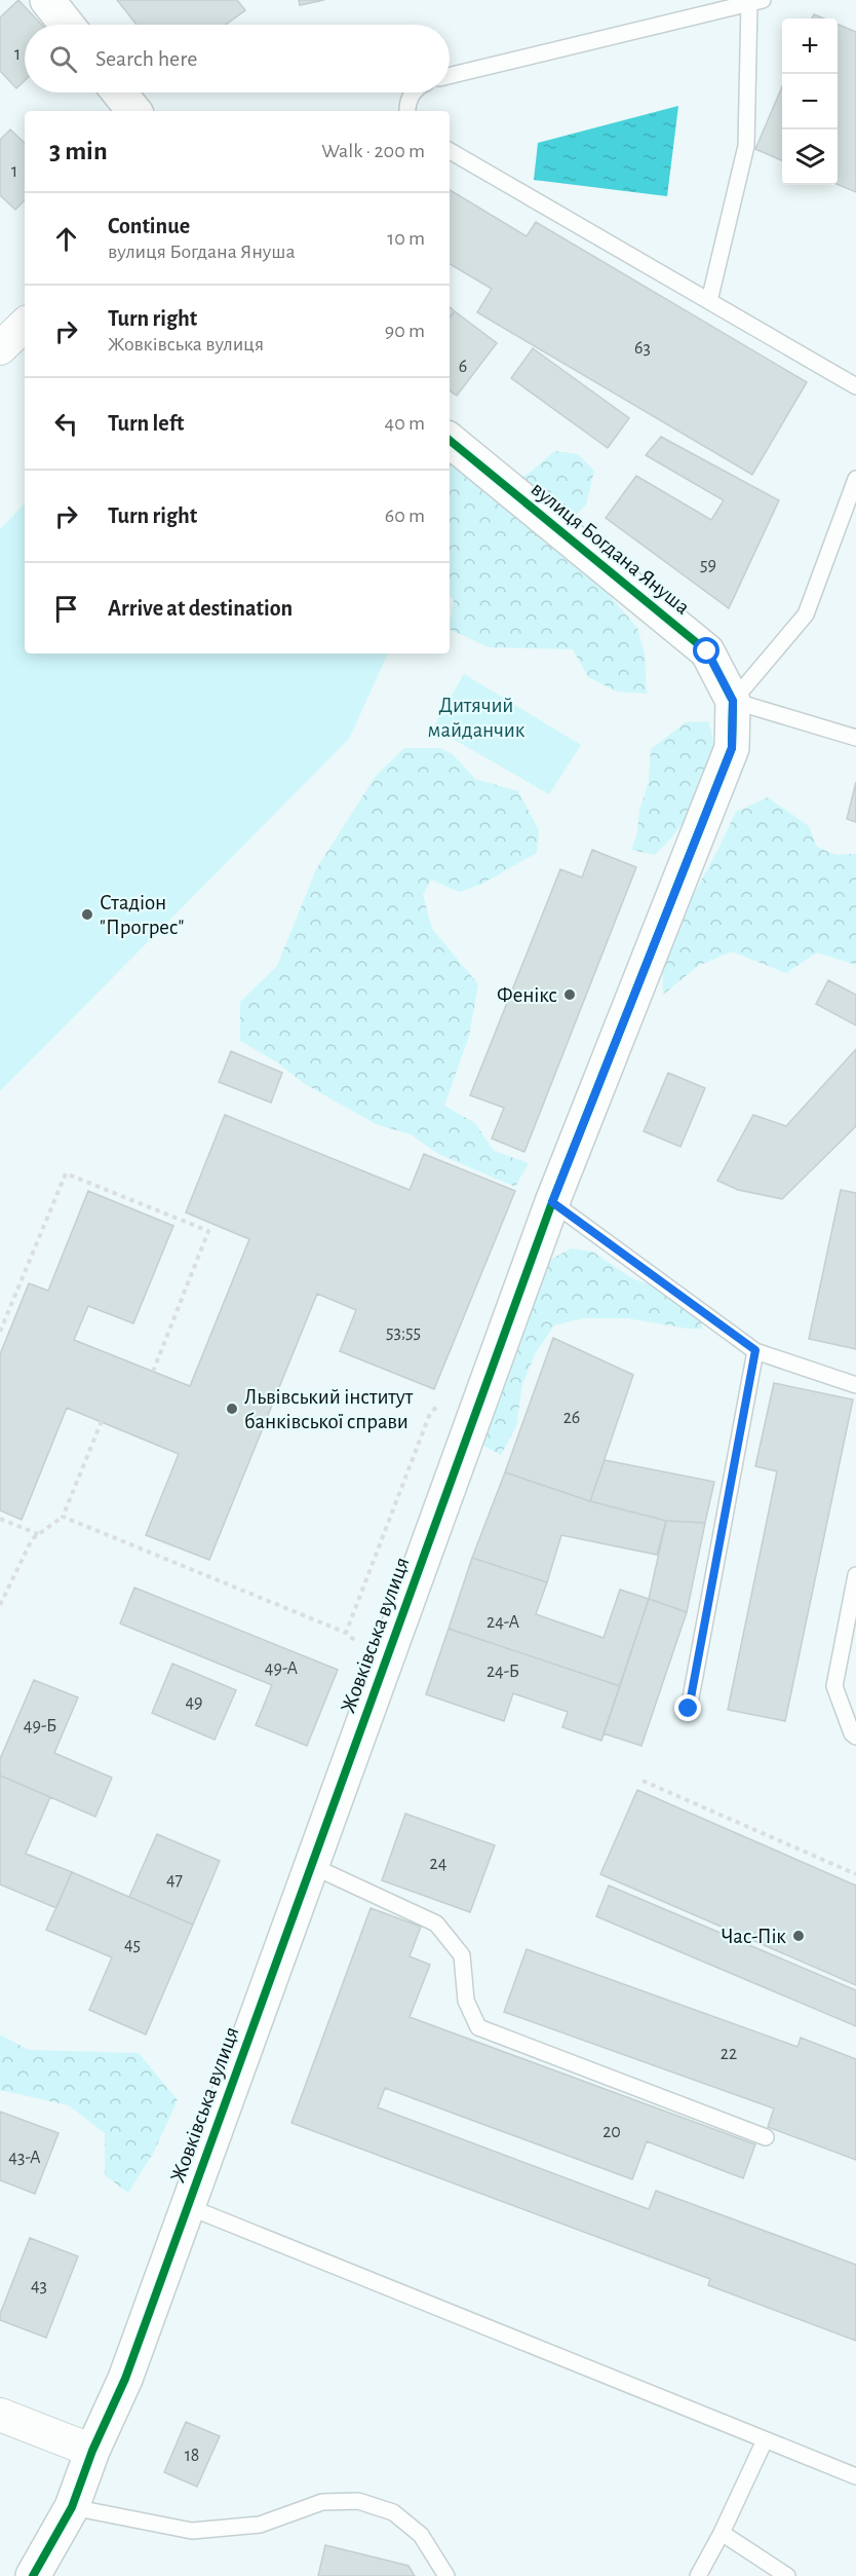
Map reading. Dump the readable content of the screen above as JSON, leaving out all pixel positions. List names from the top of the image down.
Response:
{
  "streets": {
    "street": ["вулиця Богдана Януша", "Жовківська вулиця"]
  },
  "crossings": [
    ["вулиця Богдана Януша", "Жовківська вулиця"]
  ],
  "parks": ["Дитячий майданчик"],
  "places": [
    "Стадіон \"Прогрес\"",
    "Фенікс",
    "Львівський інститут банківської справи",
    "Час-Пік"
  ],
  "house_numbers": [
    "1",
    "1",
    "63",
    "6",
    "59",
    "53;55",
    "26",
    "24-А",
    "49-А",
    "24-Б",
    "49",
    "49-Б",
    "24",
    "47",
    "45",
    "22",
    "20",
    "43-А",
    "43",
    "18"
  ],
  "page": {
    "map_buttons": ["+", "−"],
    "search": "Search here",
    "heading": ["3 min", "Walk · 200 m"],
    "list": [
      ["Continue", "вулиця Богдана Януша", "10 m"],
      ["Turn right", "Жовківська вулиця", "90 m"],
      ["Turn left", "40 m"],
      ["Turn right", "60 m"],
      "Arrive at destination"
    ]
  }
}
